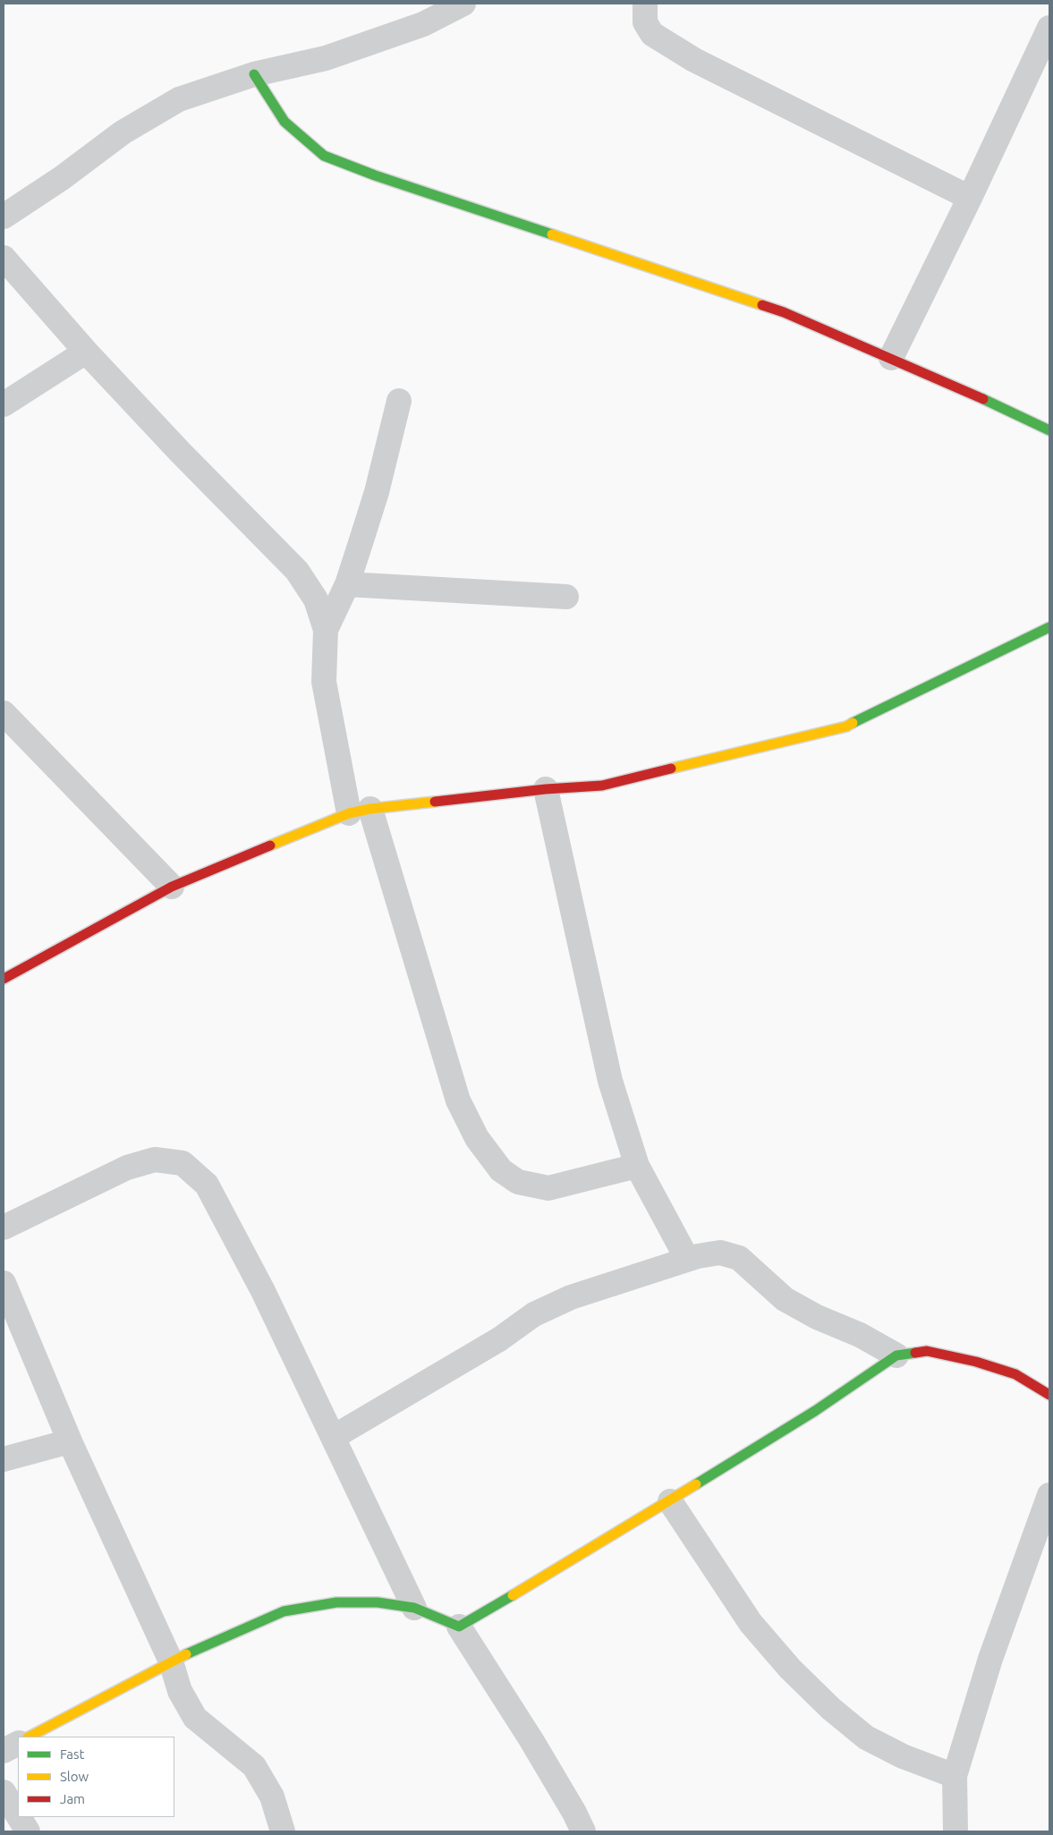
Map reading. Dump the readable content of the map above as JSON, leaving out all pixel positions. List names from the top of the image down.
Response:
{
  "legend": ["Fast", "Slow", "Jam"]
}
